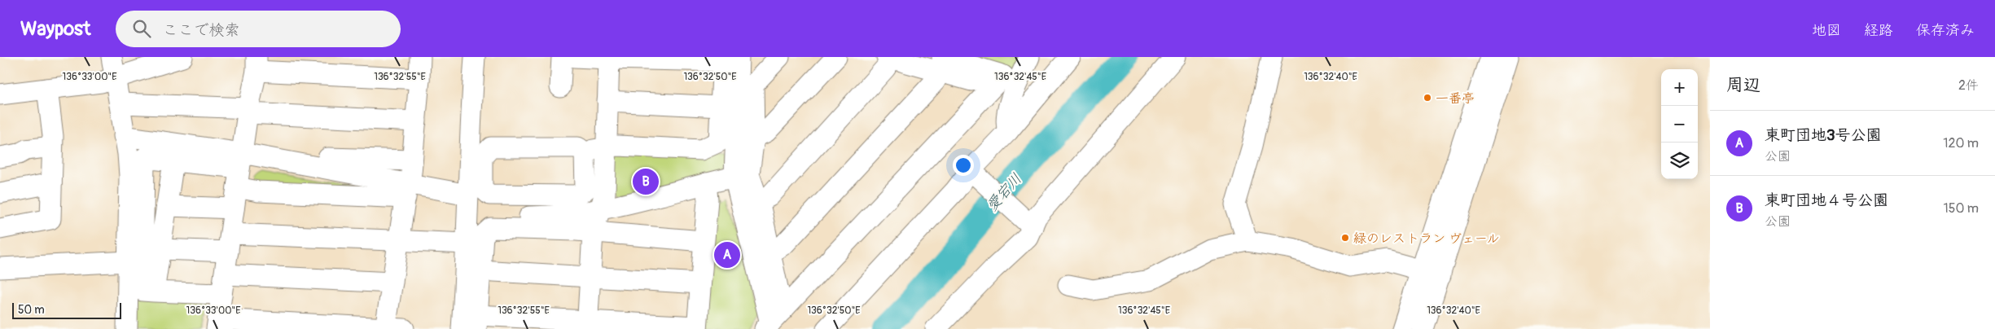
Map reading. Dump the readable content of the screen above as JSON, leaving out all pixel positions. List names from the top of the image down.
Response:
{
  "water": ["愛宕川"],
  "places": ["一番亭", "緑のレストラン ヴェール"],
  "scale_bar": "50 m",
  "page": {
    "header": "Waypost",
    "search": "ここで検索",
    "nav": ["地図", "経路", "保存済み"],
    "heading": ["周辺", "2件"],
    "map_buttons": ["+", "−"],
    "list": [
      {
        "mark": "A",
        "name": "東町団地3号公園",
        "note": "公園",
        "value": "120 m"
      },
      {
        "mark": "B",
        "name": "東町団地４号公園",
        "note": "公園",
        "value": "150 m"
      }
    ],
    "pins": ["B", "A"],
    "scale": "50 m"
  },
  "coordinates": [
    "136°33'00\"E",
    "136°32'55\"E",
    "136°32'50\"E",
    "136°32'45\"E",
    "136°32'40\"E"
  ]
}
